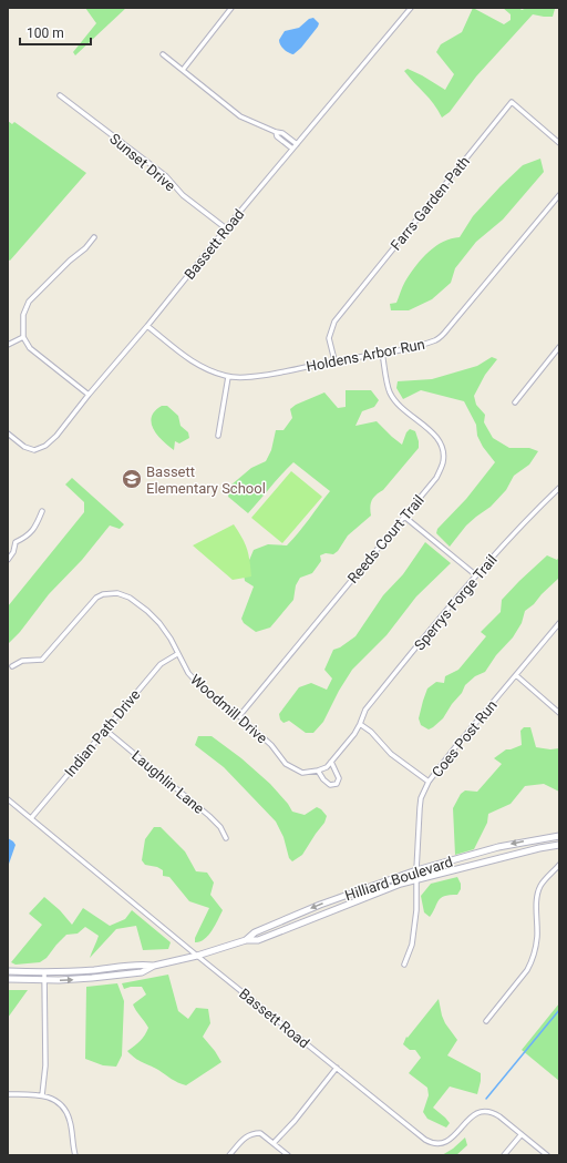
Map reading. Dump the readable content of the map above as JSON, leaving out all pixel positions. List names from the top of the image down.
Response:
{
  "streets": {
    "main road": ["Hilliard Boulevard"],
    "street": [
      "Sunset Drive",
      "Farrs Garden Path",
      "Bassett Road",
      "Holdens Arbor Run",
      "Reeds Court Trail",
      "Sperrys Forge Trail",
      "Woodmill Drive",
      "Indian Path Drive",
      "Coes Post Run",
      "Laughlin Lane"
    ]
  },
  "crossings": [
    ["Sunset Drive", "Bassett Road"],
    ["Farrs Garden Path", "Holdens Arbor Run"],
    ["Bassett Road", "Holdens Arbor Run"],
    ["Bassett Road", "Indian Path Drive"],
    ["Bassett Road", "Hilliard Boulevard"],
    ["Holdens Arbor Run", "Reeds Court Trail"],
    ["Reeds Court Trail", "Woodmill Drive"],
    ["Sperrys Forge Trail", "Woodmill Drive"],
    ["Woodmill Drive", "Indian Path Drive"],
    ["Indian Path Drive", "Laughlin Lane"],
    ["Coes Post Run", "Hilliard Boulevard"]
  ],
  "places": {
    "school or university": ["Bassett Elementary School"]
  },
  "scale_bar": "100 m"
}
